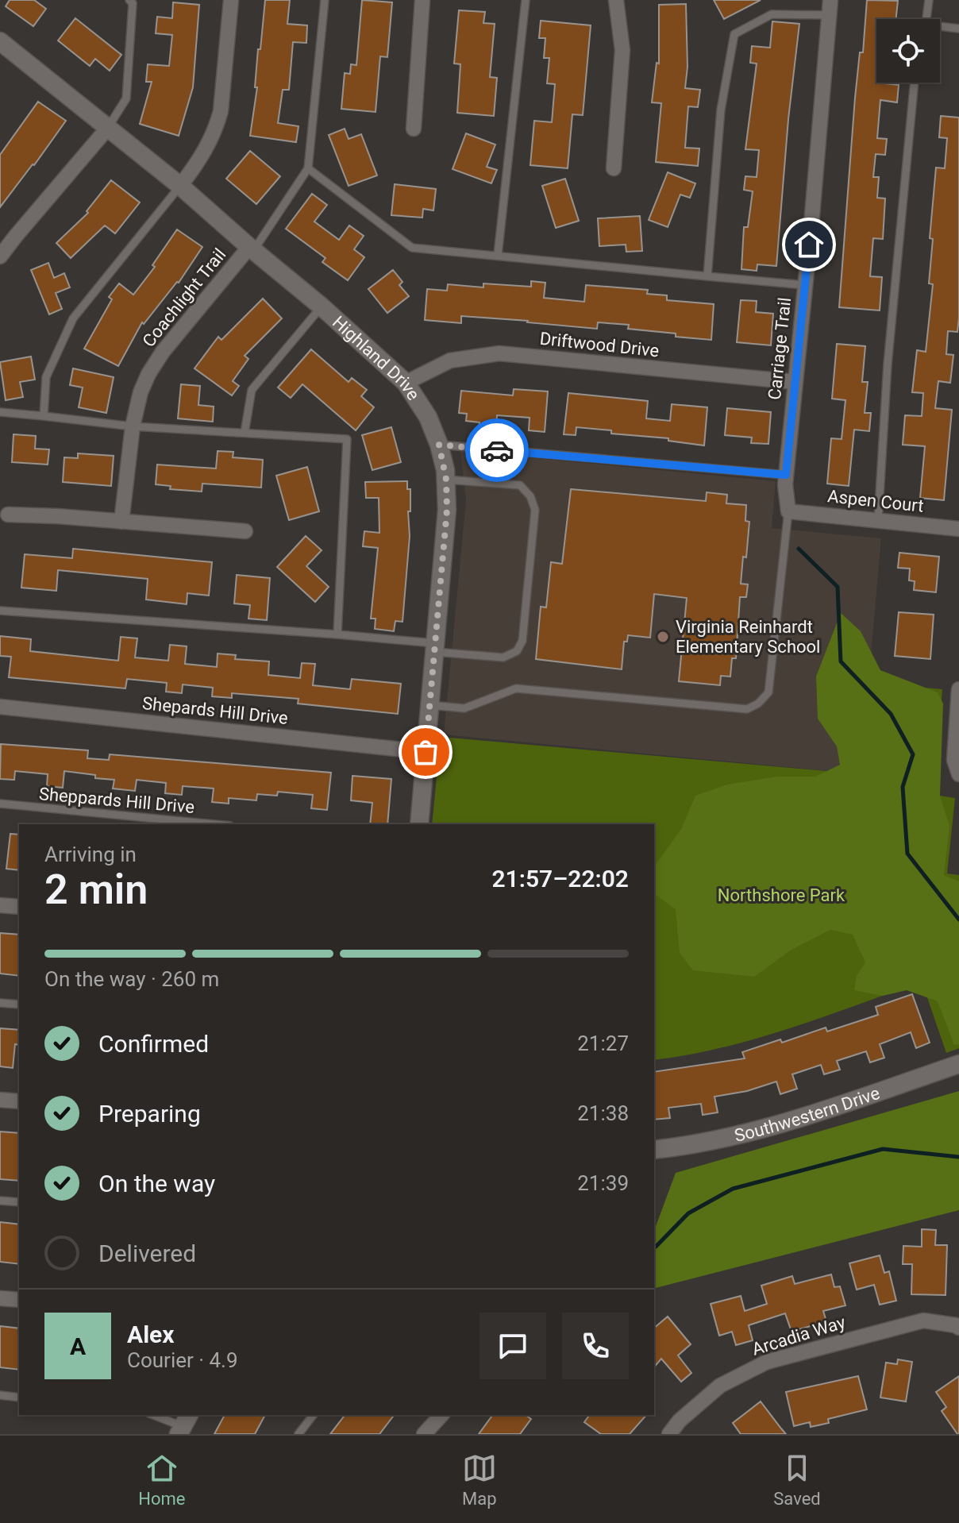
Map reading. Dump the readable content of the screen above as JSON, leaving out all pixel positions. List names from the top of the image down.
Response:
{
  "streets": {
    "street": [
      "Coachlight Trail",
      "Driftwood Drive",
      "Carriage Trail",
      "Highland Drive",
      "Aspen Court",
      "Shepards Hill Drive",
      "Southwestern Drive",
      "Arcadia Way"
    ],
    "lane": ["Sheppards Hill Drive"]
  },
  "crossings": [
    ["Coachlight Trail", "Highland Drive"],
    ["Driftwood Drive", "Carriage Trail"],
    ["Driftwood Drive", "Highland Drive"],
    ["Carriage Trail", "Aspen Court"],
    ["Highland Drive", "Shepards Hill Drive"]
  ],
  "parks": ["Northshore Park"],
  "places": ["Virginia Reinhardt Elementary School"],
  "page": {
    "heading": ["2 min", "Arriving in", "21:57–22:02"],
    "panel": ["Alex", "Courier · 4.9"],
    "bar": "On the way · 260 m",
    "list": [
      ["Confirmed", "21:27"],
      ["Preparing", "21:38"],
      ["On the way", "21:39"],
      "Delivered"
    ],
    "round": "A",
    "tabs": ["Home", "Map", "Saved"]
  }
}
